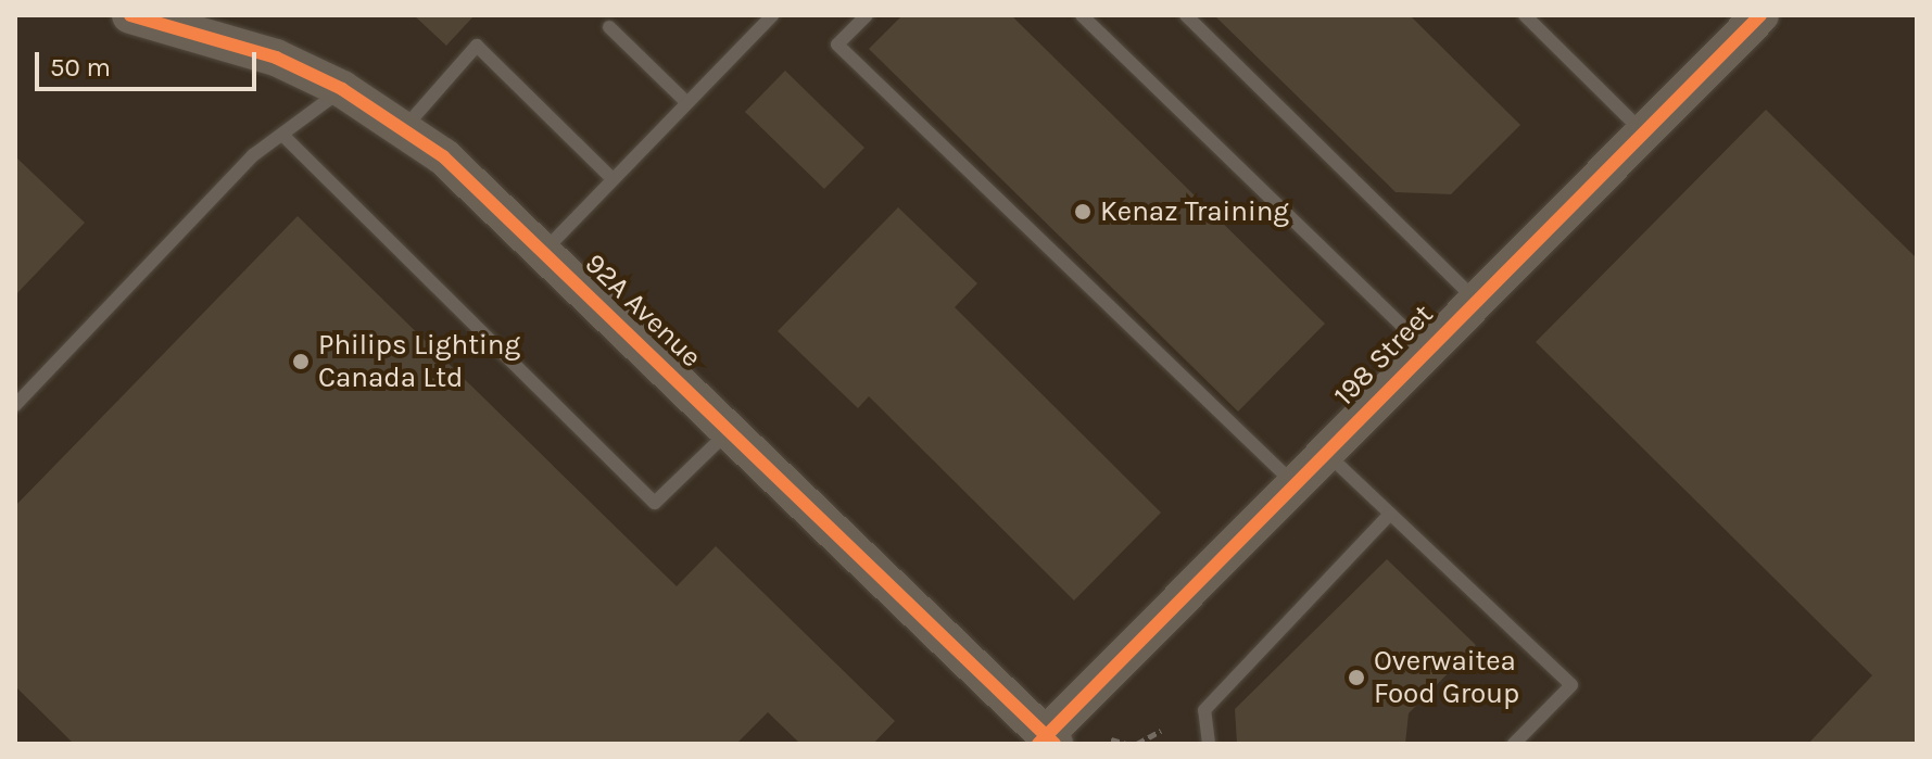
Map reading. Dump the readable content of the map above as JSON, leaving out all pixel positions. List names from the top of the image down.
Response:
{
  "streets": {
    "street": ["92A Avenue", "198 Street"]
  },
  "crossings": [
    ["92A Avenue", "198 Street"]
  ],
  "places": ["Kenaz Training", "Philips Lighting Canada Ltd", "Overwaitea Food Group"],
  "scale_bar": "50 m"
}
